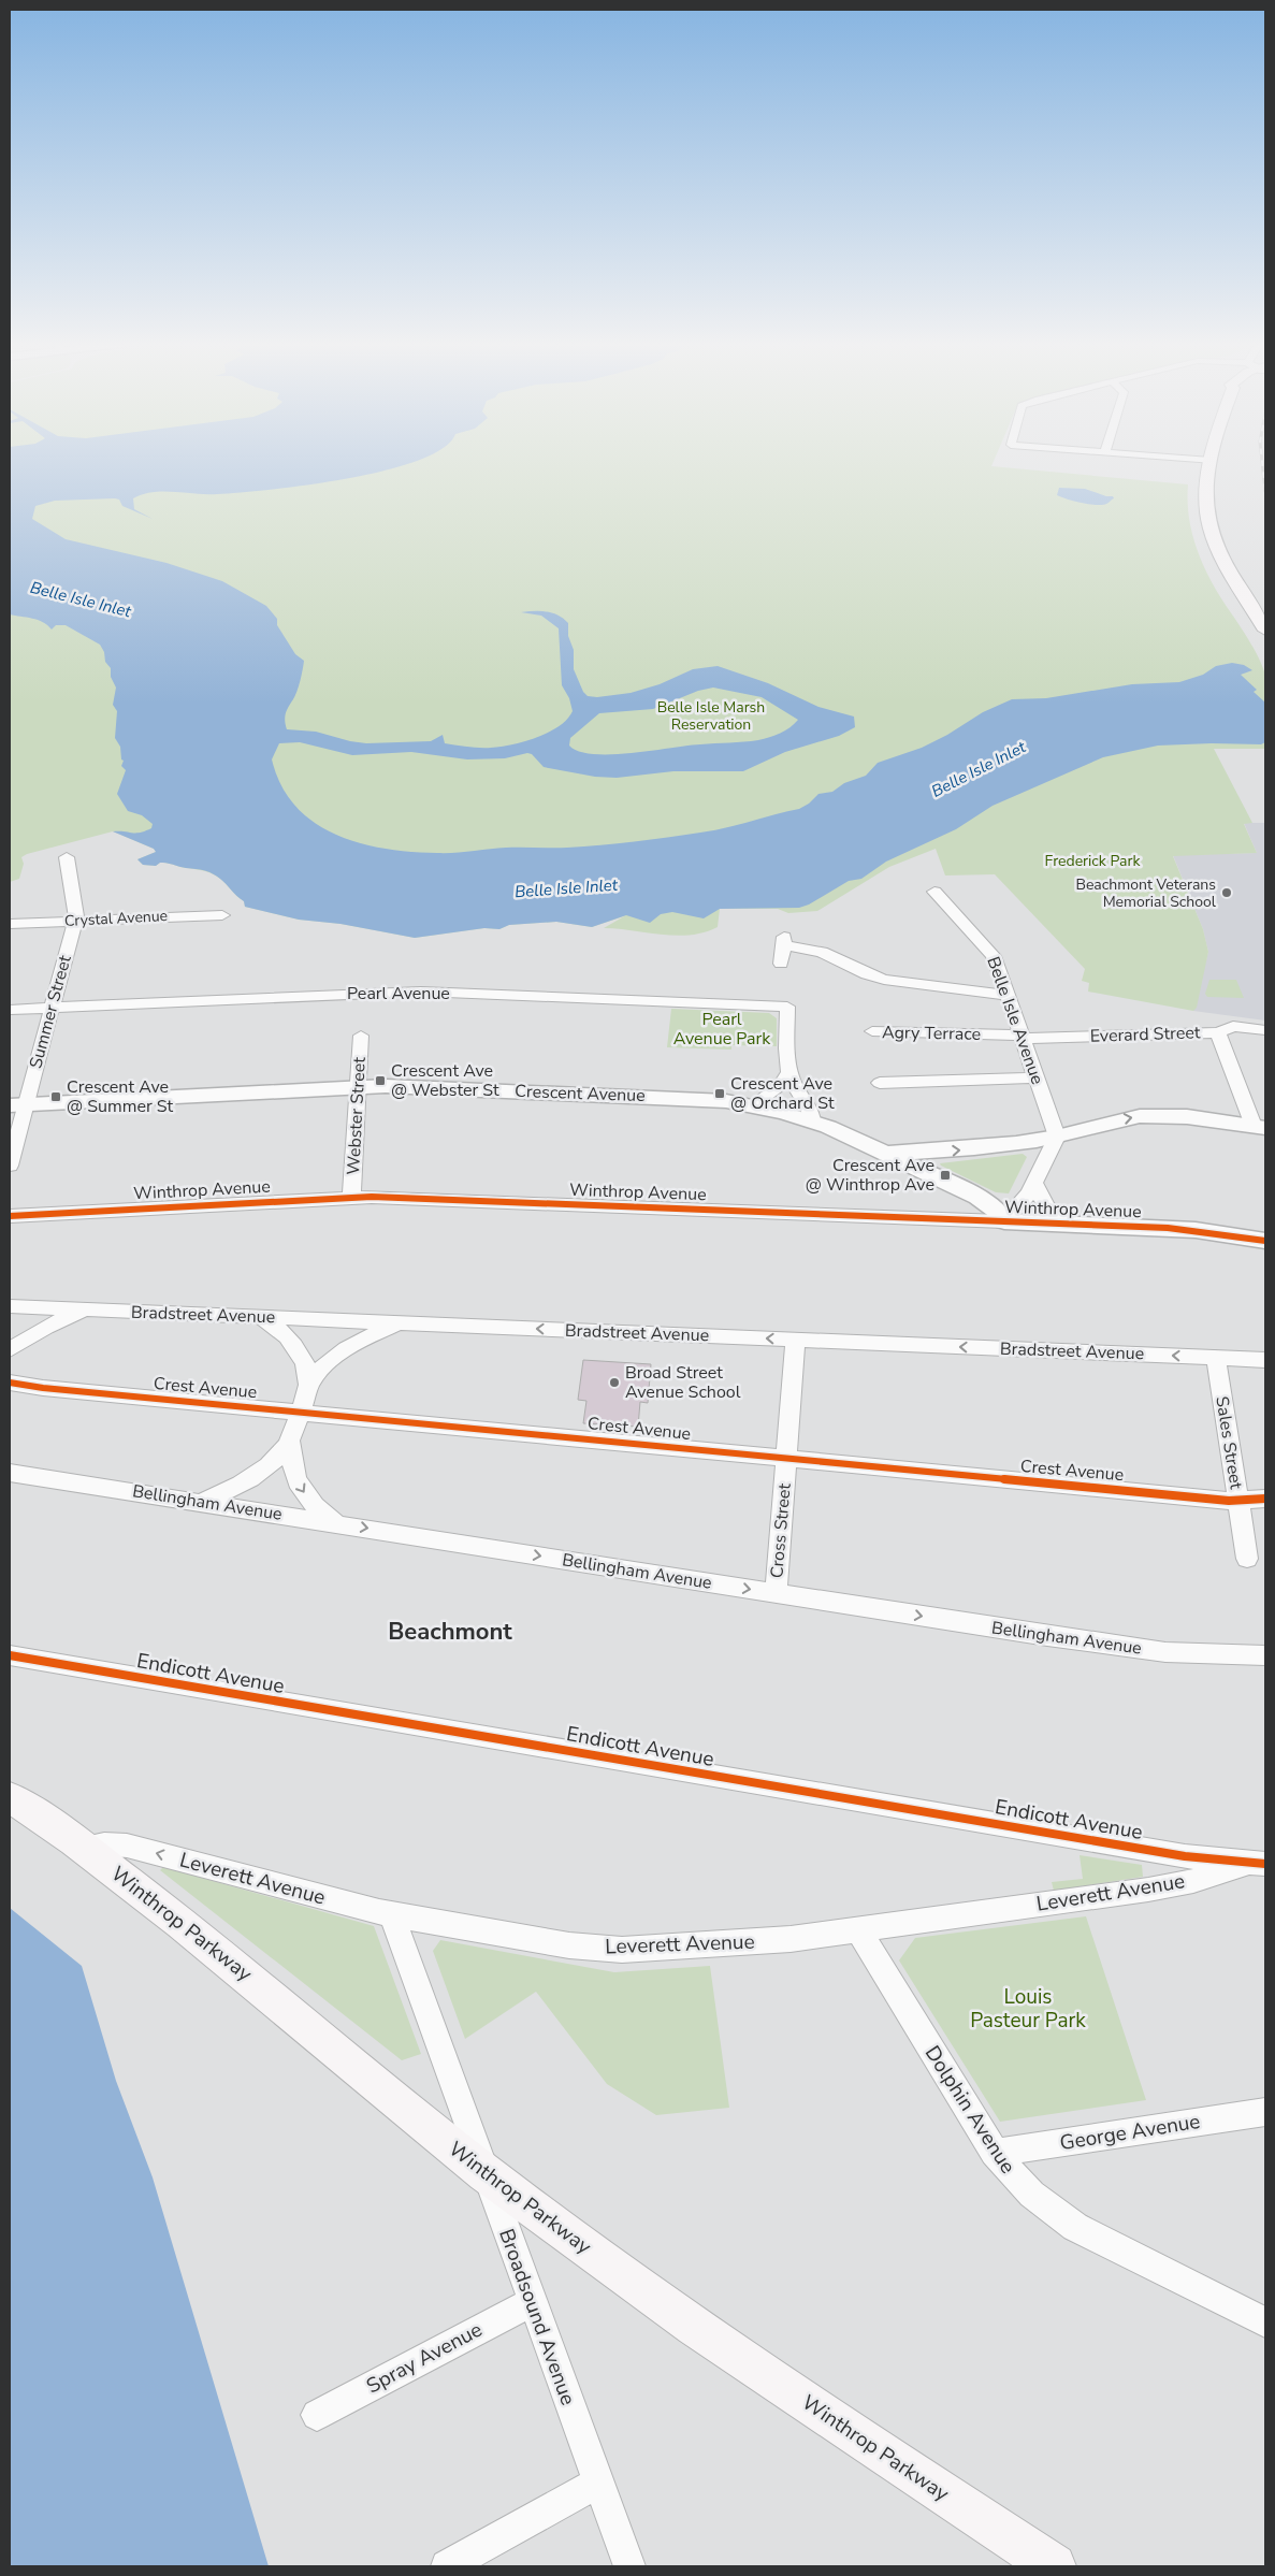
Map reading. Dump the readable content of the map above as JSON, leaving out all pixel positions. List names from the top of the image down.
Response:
{
  "streets": {
    "main road": ["Winthrop Parkway"],
    "street": [
      "Crystal Avenue",
      "Pearl Avenue",
      "Summer Street",
      "Belle Isle Avenue",
      "Agry Terrace",
      "Everard Street",
      "Crescent Avenue",
      "Webster Street",
      "Winthrop Avenue",
      "Bradstreet Avenue",
      "Crest Avenue",
      "Sales Street",
      "Bellingham Avenue",
      "Cross Street",
      "Endicott Avenue",
      "Leverett Avenue",
      "Dolphin Avenue",
      "George Avenue",
      "Broadsound Avenue",
      "Spray Avenue"
    ]
  },
  "crossings": [
    ["Crystal Avenue", "Summer Street"],
    ["Pearl Avenue", "Summer Street"],
    ["Summer Street", "Crescent Avenue"],
    ["Belle Isle Avenue", "Agry Terrace"],
    ["Belle Isle Avenue", "Everard Street"],
    ["Belle Isle Avenue", "Crescent Avenue"],
    ["Agry Terrace", "Everard Street"],
    ["Crescent Avenue", "Webster Street"],
    ["Crescent Avenue", "Winthrop Avenue"],
    ["Webster Street", "Winthrop Avenue"],
    ["Bradstreet Avenue", "Sales Street"],
    ["Bradstreet Avenue", "Cross Street"],
    ["Crest Avenue", "Sales Street"],
    ["Crest Avenue", "Cross Street"],
    ["Bellingham Avenue", "Cross Street"],
    ["Endicott Avenue", "Leverett Avenue"],
    ["Leverett Avenue", "Winthrop Parkway"],
    ["Leverett Avenue", "Dolphin Avenue"],
    ["Leverett Avenue", "Broadsound Avenue"],
    ["Winthrop Parkway", "Broadsound Avenue"],
    ["Dolphin Avenue", "George Avenue"],
    ["Broadsound Avenue", "Spray Avenue"]
  ],
  "one_way": ["Bradstreet Avenue", "Bellingham Avenue"],
  "districts": ["Beachmont"],
  "water": ["Belle Isle Inlet"],
  "parks": [
    "Belle Isle Marsh Reservation",
    "Frederick Park",
    "Pearl Avenue Park",
    "Louis Pasteur Park"
  ],
  "places": {
    "other": ["Beachmont Veterans Memorial School", "Broad Street Avenue School"],
    "transit": [
      "Crescent Ave @ Webster St",
      "Crescent Ave @ Orchard St",
      "Crescent Ave @ Summer St",
      "Crescent Ave @ Winthrop Ave"
    ]
  }
}
